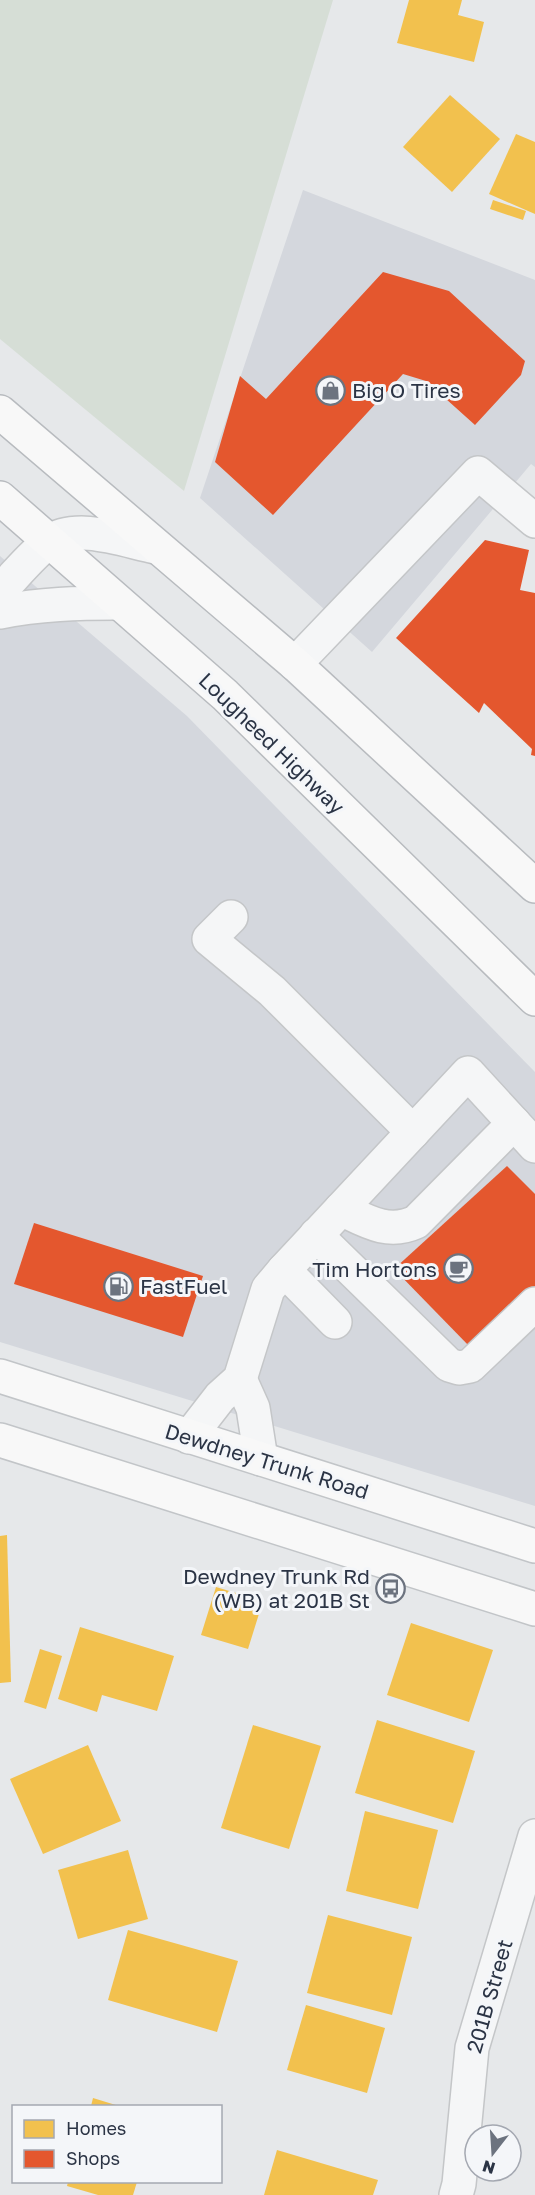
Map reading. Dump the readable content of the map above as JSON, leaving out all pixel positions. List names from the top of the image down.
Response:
{
  "streets": {
    "main road": ["Lougheed Highway", "Dewdney Trunk Road"],
    "street": ["201B Street"]
  },
  "places": {
    "shop": ["Big O Tires"],
    "cafe": ["Tim Hortons"],
    "fuel station": ["FastFuel"],
    "bus stop": ["Dewdney Trunk Rd (WB) at 201B St"]
  },
  "legend": ["Homes", "Shops"],
  "north": "bottom"
}
